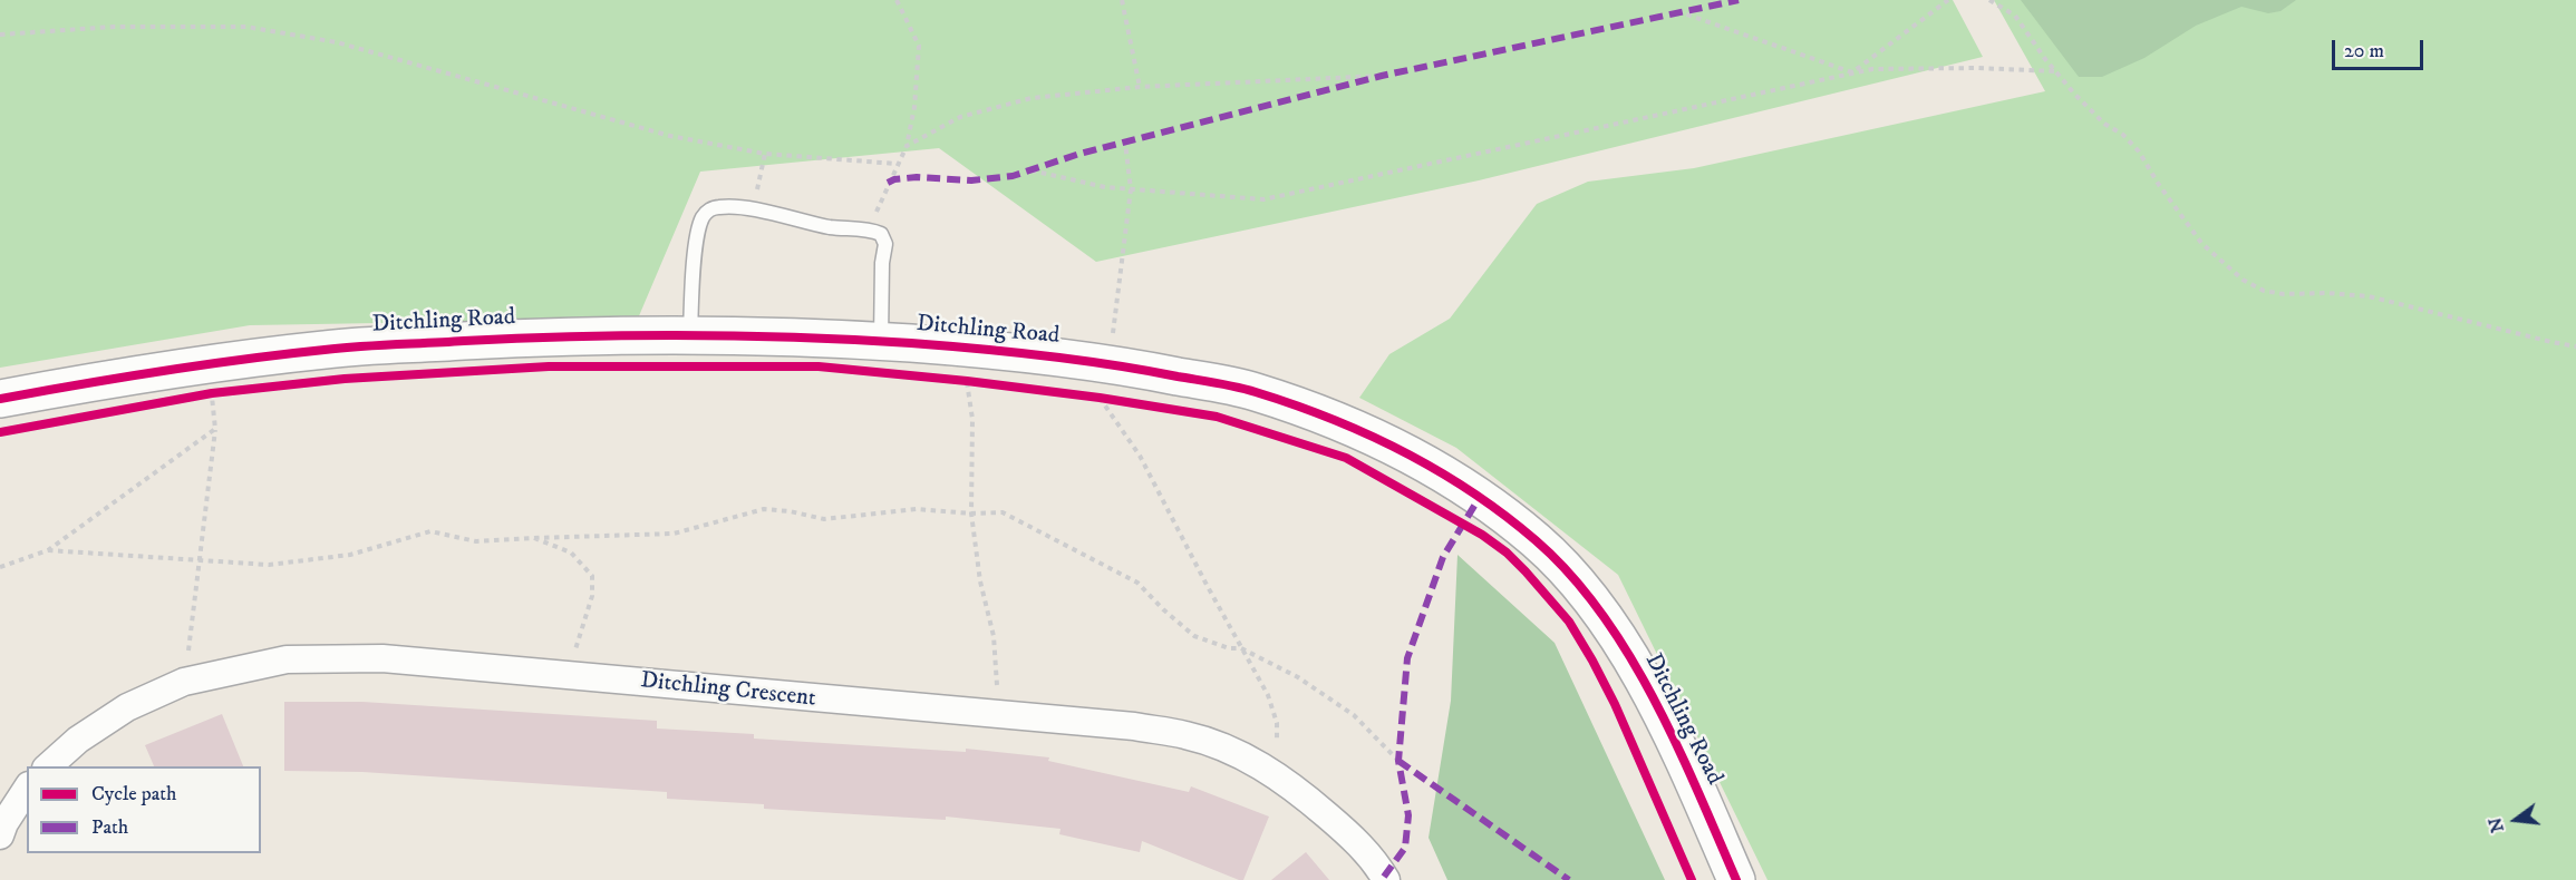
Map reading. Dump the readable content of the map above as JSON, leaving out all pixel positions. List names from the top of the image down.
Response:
{
  "streets": {
    "street": ["Ditchling Road", "Ditchling Crescent"]
  },
  "legend": ["Cycle path", "Path"],
  "scale_bar": "20 m",
  "north": "left"
}
